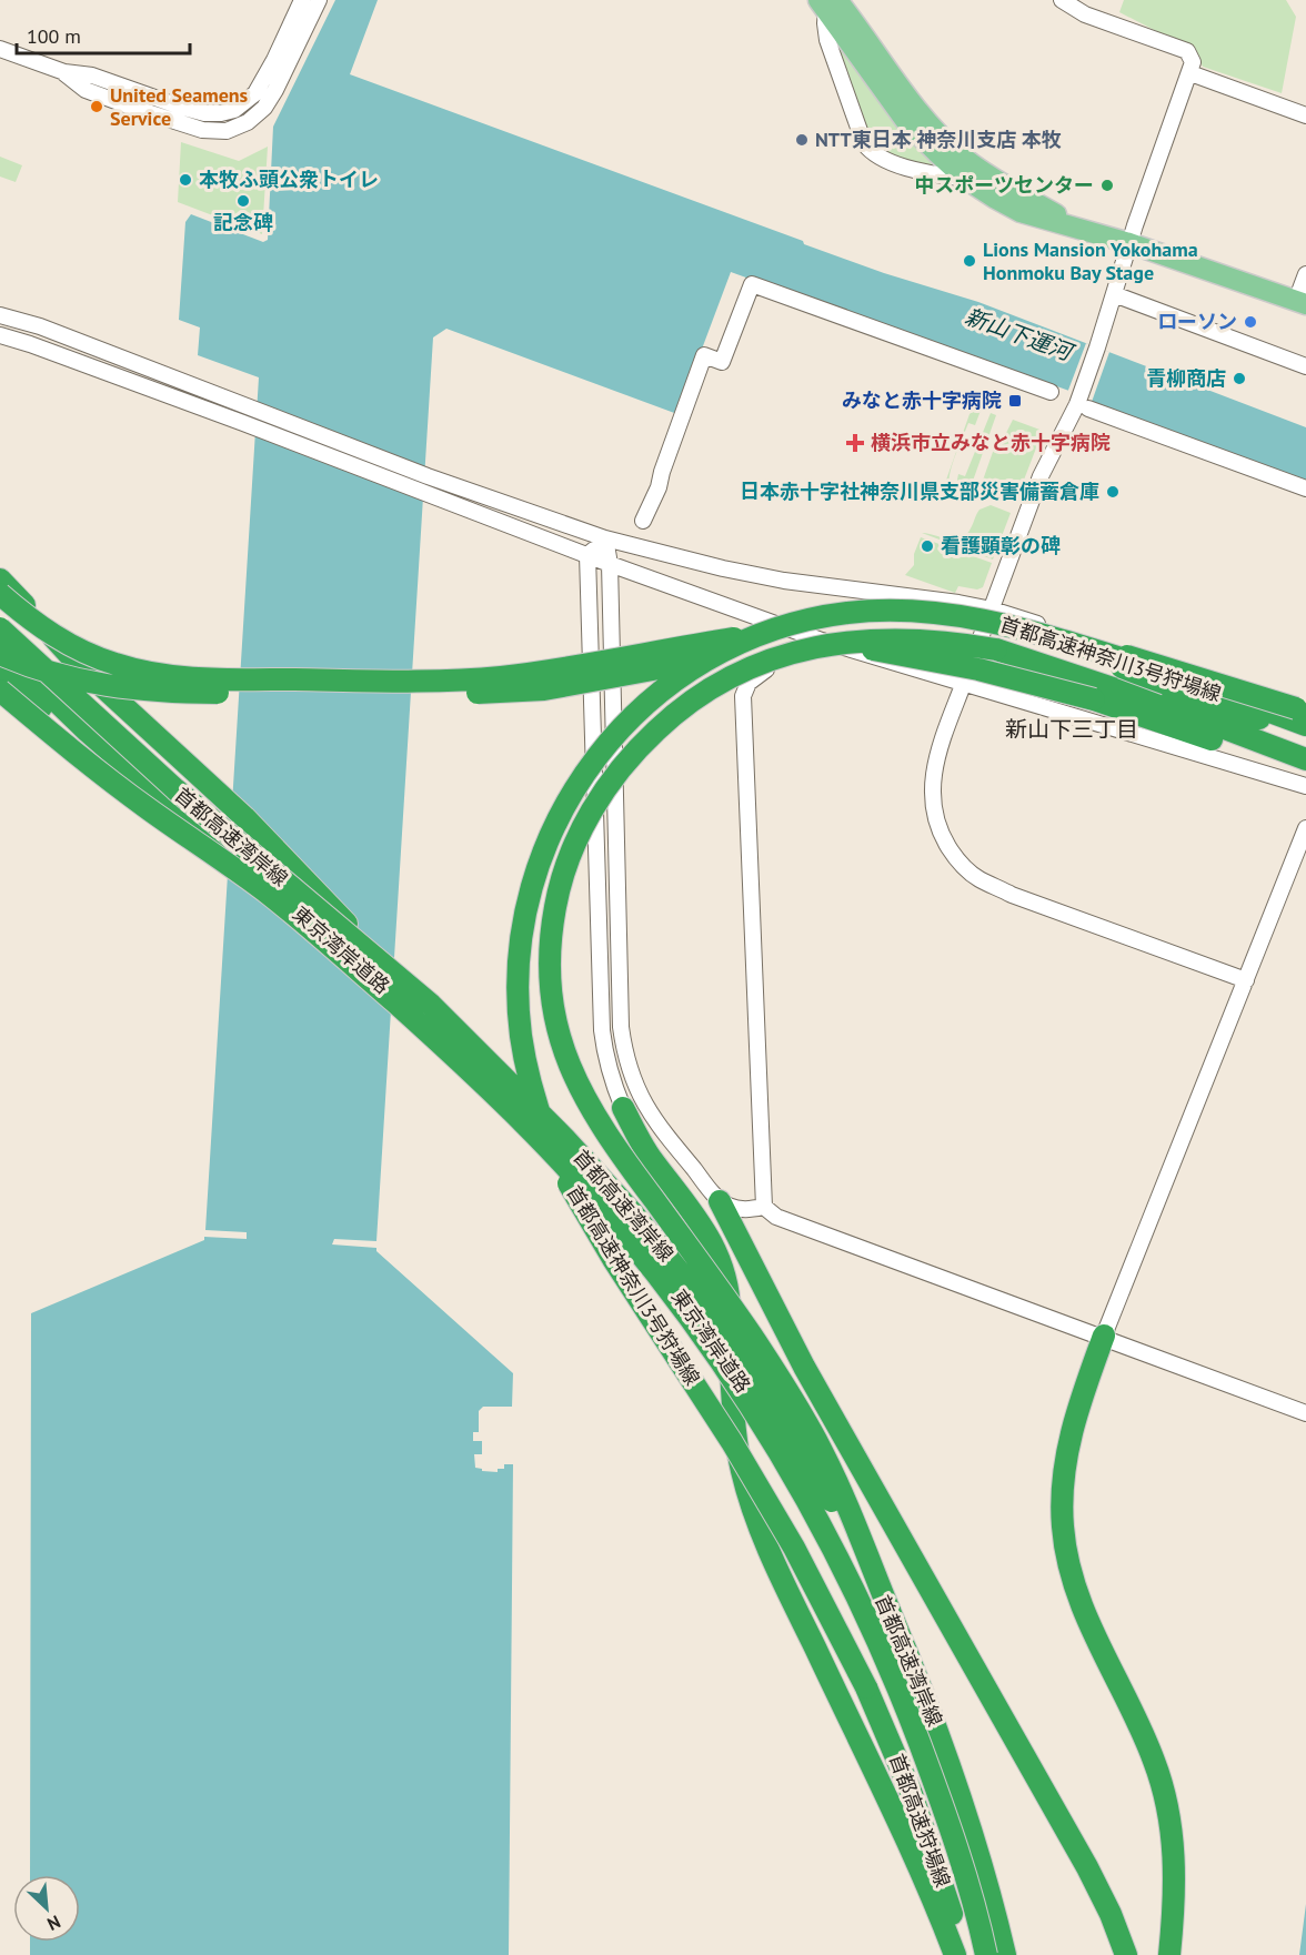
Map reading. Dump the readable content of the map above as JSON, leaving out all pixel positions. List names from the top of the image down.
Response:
{
  "streets": {
    "highway": [
      "首都高速神奈川3号狩場線",
      "首都高速湾岸線",
      "東京湾岸道路",
      "首都高速狩場線"
    ]
  },
  "crossings": [
    ["首都高速神奈川3号狩場線", "首都高速湾岸線"],
    ["首都高速神奈川3号狩場線", "首都高速狩場線"],
    ["首都高速湾岸線", "東京湾岸道路"]
  ],
  "districts": ["新山下三丁目"],
  "water": ["新山下運河"],
  "places": {
    "other": [
      "United Seamens Service",
      "NTT東日本 神奈川支店 本牧",
      "本牧ふ頭公衆トイレ",
      "中スポーツセンター",
      "記念碑",
      "Lions Mansion Yokohama Honmoku Bay Stage",
      "ローソン",
      "青柳商店",
      "日本赤十字社神奈川県支部災害備蓄倉庫",
      "看護顕彰の碑"
    ],
    "transit": ["みなと赤十字病院"],
    "health": ["横浜市立みなと赤十字病院"]
  },
  "scale_bar": "100 m",
  "north": "bottom right"
}
